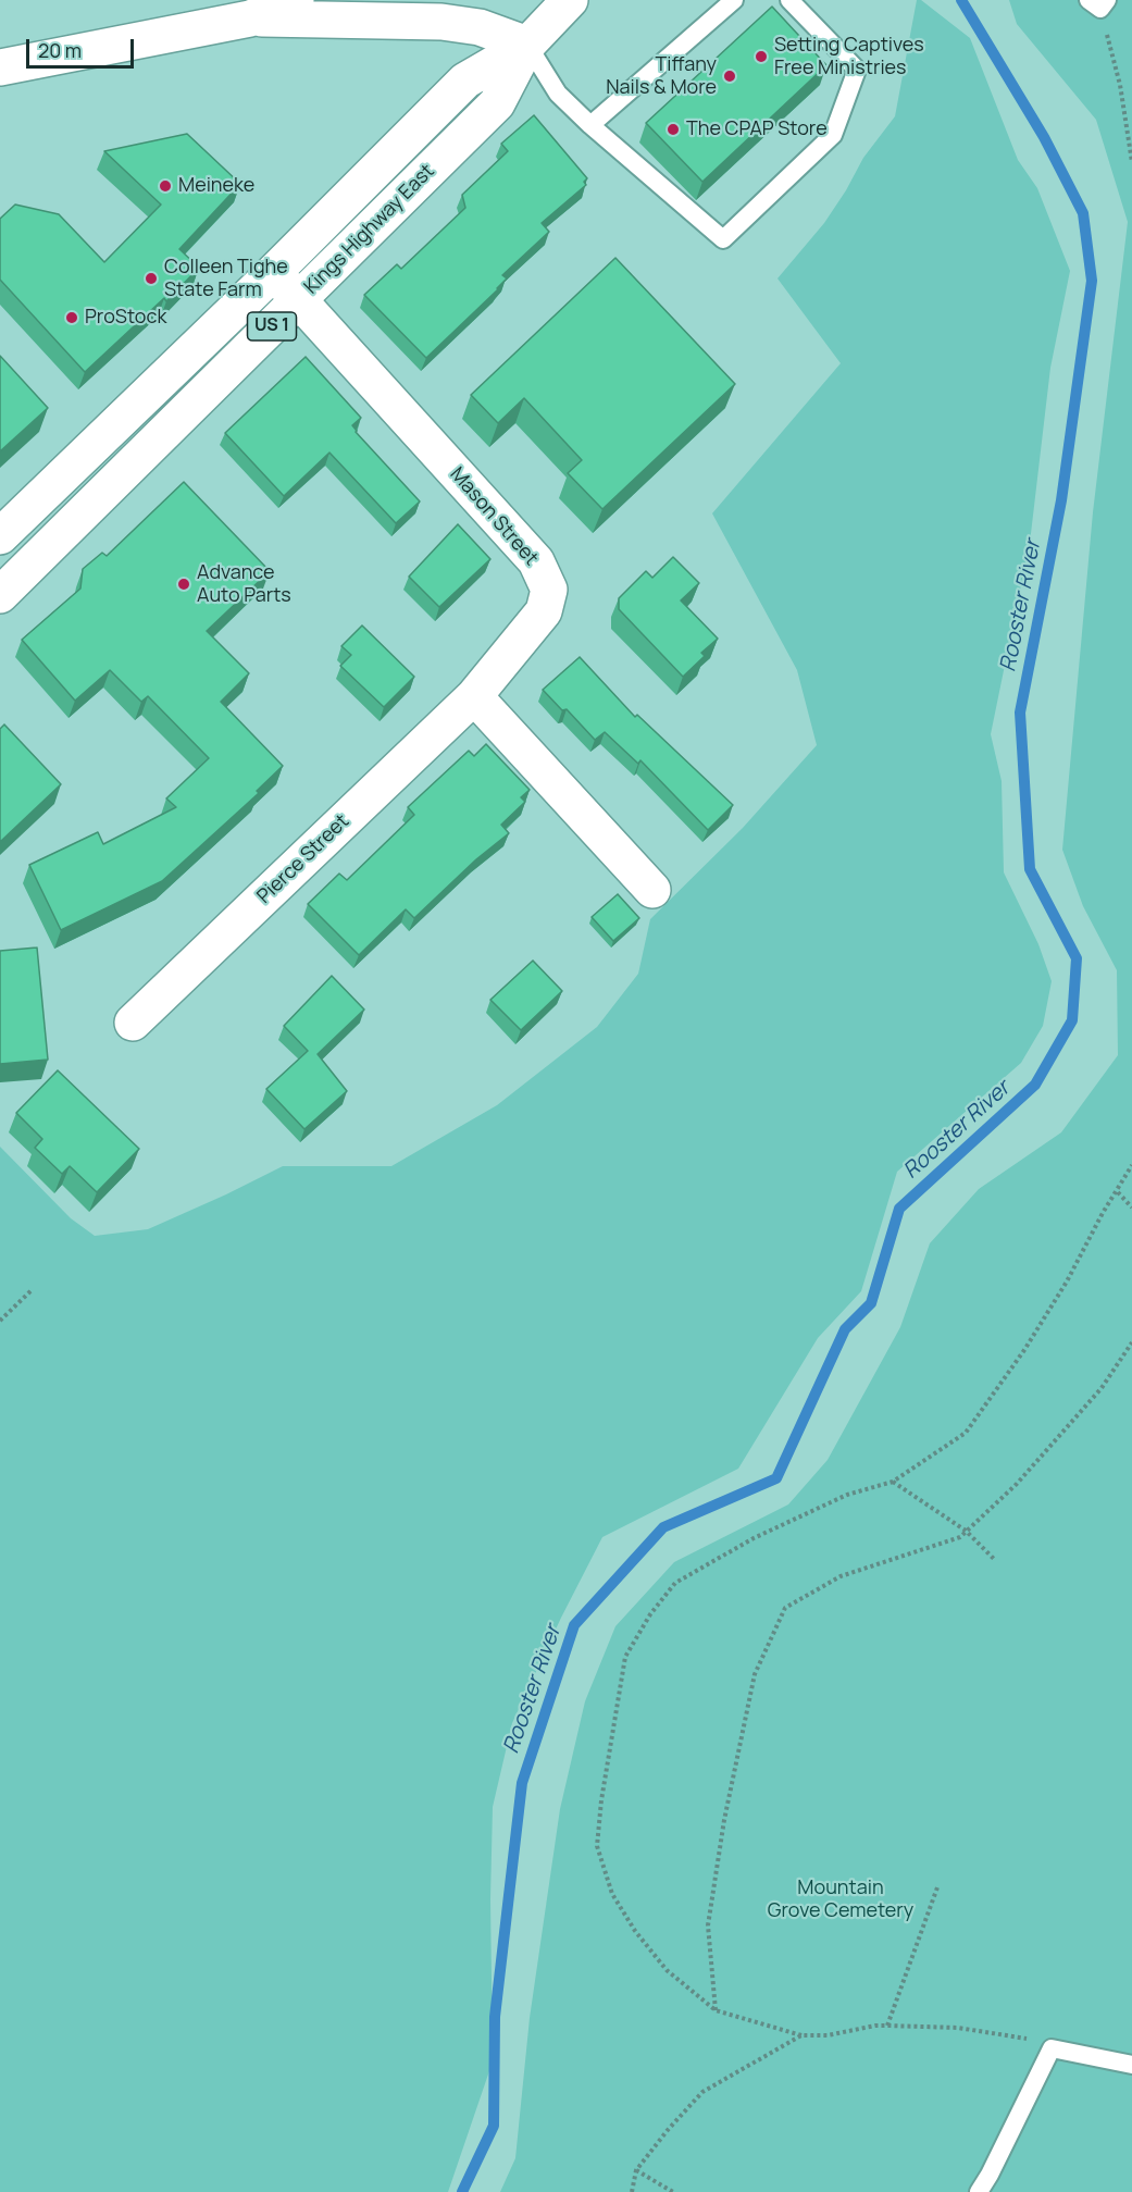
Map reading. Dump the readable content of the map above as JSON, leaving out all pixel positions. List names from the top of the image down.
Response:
{
  "streets": {
    "main road": [
      "Kings Highway East",
      "US 1",
      "Mason Street",
      "Pierce Street"
    ]
  },
  "crossings": [
    ["Kings Highway East", "Mason Street"],
    ["Mason Street", "Pierce Street"]
  ],
  "water": ["Rooster River"],
  "parks": ["Mountain Grove Cemetery"],
  "places": [
    "Setting Captives Free Ministries",
    "Tiffany Nails & More",
    "The CPAP Store",
    "Meineke",
    "Colleen Tighe State Farm",
    "ProStock",
    "Advance Auto Parts"
  ],
  "scale_bar": "20 m"
}
